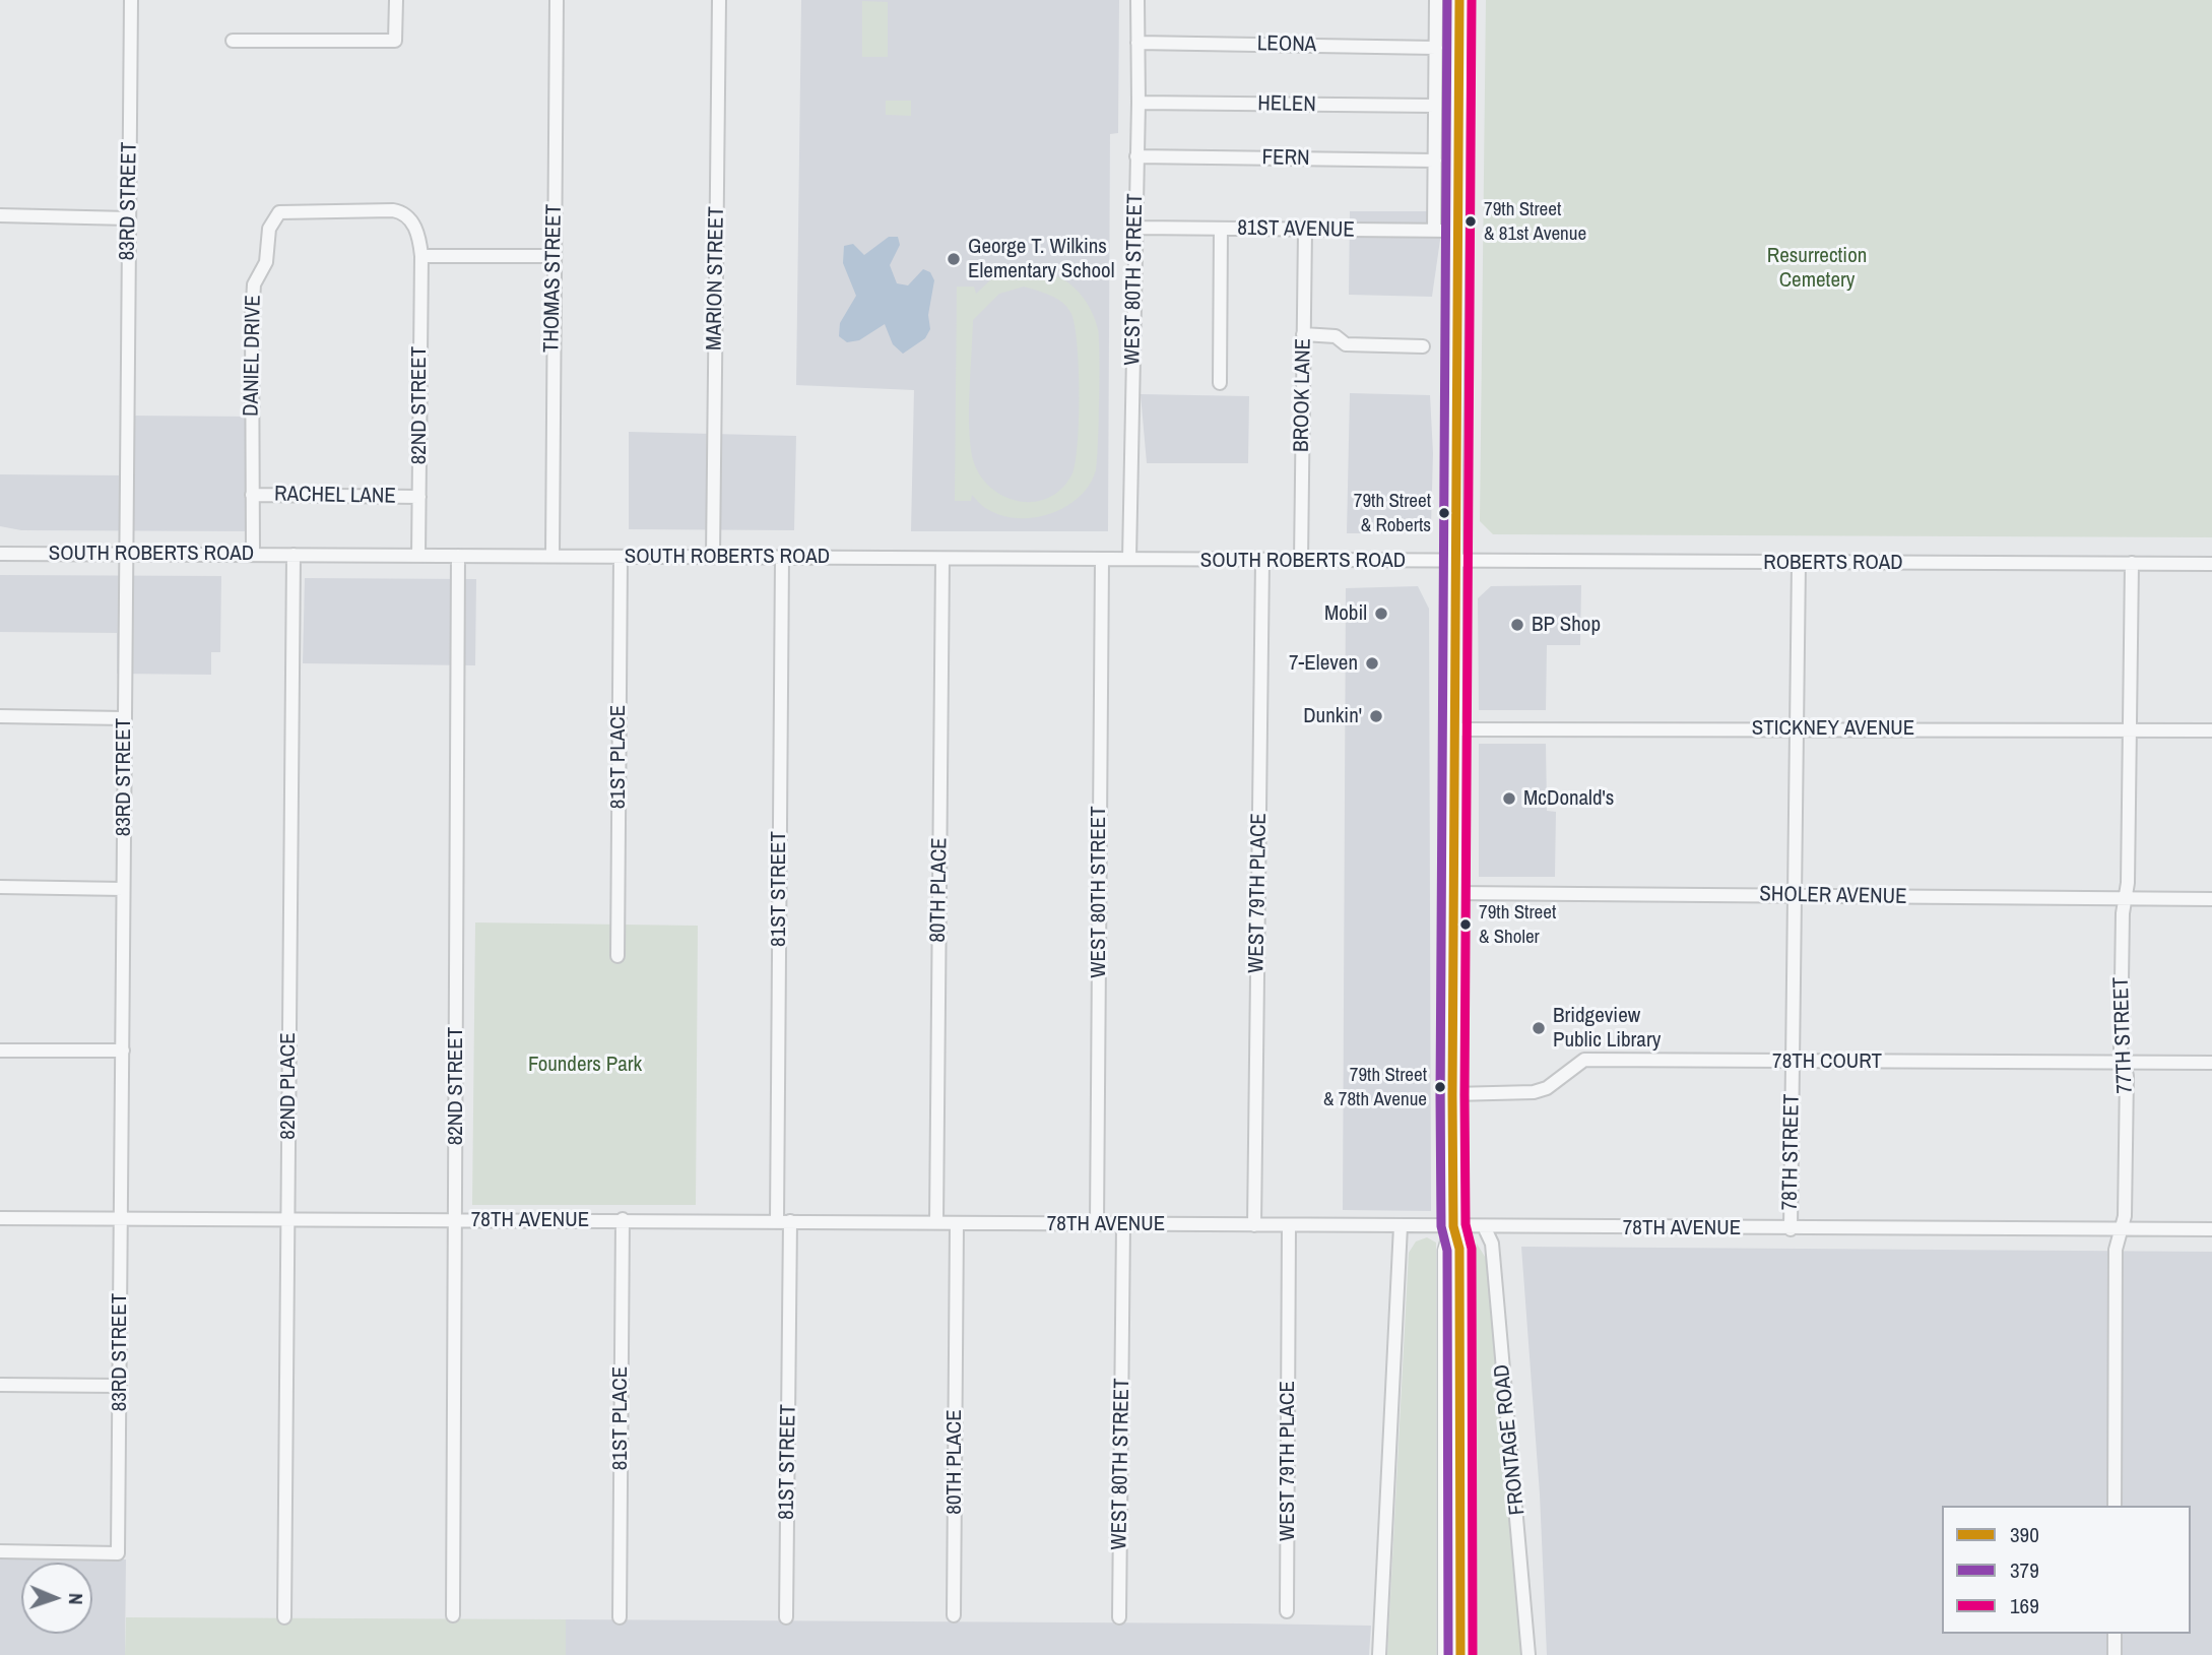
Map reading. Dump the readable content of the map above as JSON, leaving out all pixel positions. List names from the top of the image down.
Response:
{
  "streets": {
    "street": [
      "LEONA",
      "HELEN",
      "FERN",
      "83RD STREET",
      "81ST AVENUE",
      "THOMAS STREET",
      "MARION STREET",
      "WEST 80TH STREET",
      "DANIEL DRIVE",
      "BROOK LANE",
      "82ND STREET",
      "RACHEL LANE",
      "SOUTH ROBERTS ROAD",
      "ROBERTS ROAD",
      "STICKNEY AVENUE",
      "81ST PLACE",
      "81ST STREET",
      "80TH PLACE",
      "WEST 79TH PLACE",
      "SHOLER AVENUE",
      "77TH STREET",
      "78TH COURT",
      "82ND PLACE",
      "78TH STREET",
      "78TH AVENUE",
      "FRONTAGE ROAD"
    ]
  },
  "crossings": [
    ["LEONA", "WEST 80TH STREET"],
    ["HELEN", "WEST 80TH STREET"],
    ["FERN", "WEST 80TH STREET"],
    ["83RD STREET", "SOUTH ROBERTS ROAD"],
    ["83RD STREET", "78TH AVENUE"],
    ["81ST AVENUE", "WEST 80TH STREET"],
    ["81ST AVENUE", "BROOK LANE"],
    ["THOMAS STREET", "SOUTH ROBERTS ROAD"],
    ["MARION STREET", "SOUTH ROBERTS ROAD"],
    ["WEST 80TH STREET", "SOUTH ROBERTS ROAD"],
    ["WEST 80TH STREET", "78TH AVENUE"],
    ["DANIEL DRIVE", "82ND STREET"],
    ["DANIEL DRIVE", "RACHEL LANE"],
    ["DANIEL DRIVE", "SOUTH ROBERTS ROAD"],
    ["BROOK LANE", "SOUTH ROBERTS ROAD"],
    ["82ND STREET", "RACHEL LANE"],
    ["82ND STREET", "SOUTH ROBERTS ROAD"],
    ["82ND STREET", "78TH AVENUE"],
    ["SOUTH ROBERTS ROAD", "ROBERTS ROAD"],
    ["SOUTH ROBERTS ROAD", "81ST PLACE"],
    ["SOUTH ROBERTS ROAD", "81ST STREET"],
    ["SOUTH ROBERTS ROAD", "80TH PLACE"],
    ["SOUTH ROBERTS ROAD", "WEST 79TH PLACE"],
    ["SOUTH ROBERTS ROAD", "82ND PLACE"],
    ["ROBERTS ROAD", "77TH STREET"],
    ["ROBERTS ROAD", "78TH STREET"],
    ["STICKNEY AVENUE", "77TH STREET"],
    ["STICKNEY AVENUE", "78TH STREET"],
    ["81ST PLACE", "78TH AVENUE"],
    ["81ST STREET", "78TH AVENUE"],
    ["80TH PLACE", "78TH AVENUE"],
    ["WEST 79TH PLACE", "78TH AVENUE"],
    ["SHOLER AVENUE", "77TH STREET"],
    ["SHOLER AVENUE", "78TH STREET"],
    ["77TH STREET", "78TH COURT"],
    ["77TH STREET", "78TH AVENUE"],
    ["78TH COURT", "78TH STREET"],
    ["82ND PLACE", "78TH AVENUE"],
    ["78TH STREET", "78TH AVENUE"],
    ["78TH AVENUE", "FRONTAGE ROAD"]
  ],
  "parks": ["Resurrection Cemetery", "Founders Park"],
  "places": [
    "79th Street & 81st Avenue",
    "George T. Wilkins Elementary School",
    "79th Street & Roberts",
    "Mobil",
    "BP Shop",
    "7-Eleven",
    "Dunkin'",
    "McDonald's",
    "79th Street & Sholer",
    "Bridgeview Public Library",
    "79th Street & 78th Avenue"
  ],
  "lines": ["transit line 390", "transit line 379", "transit line 169"],
  "legend": ["390", "379", "169"],
  "north": "right"
}
